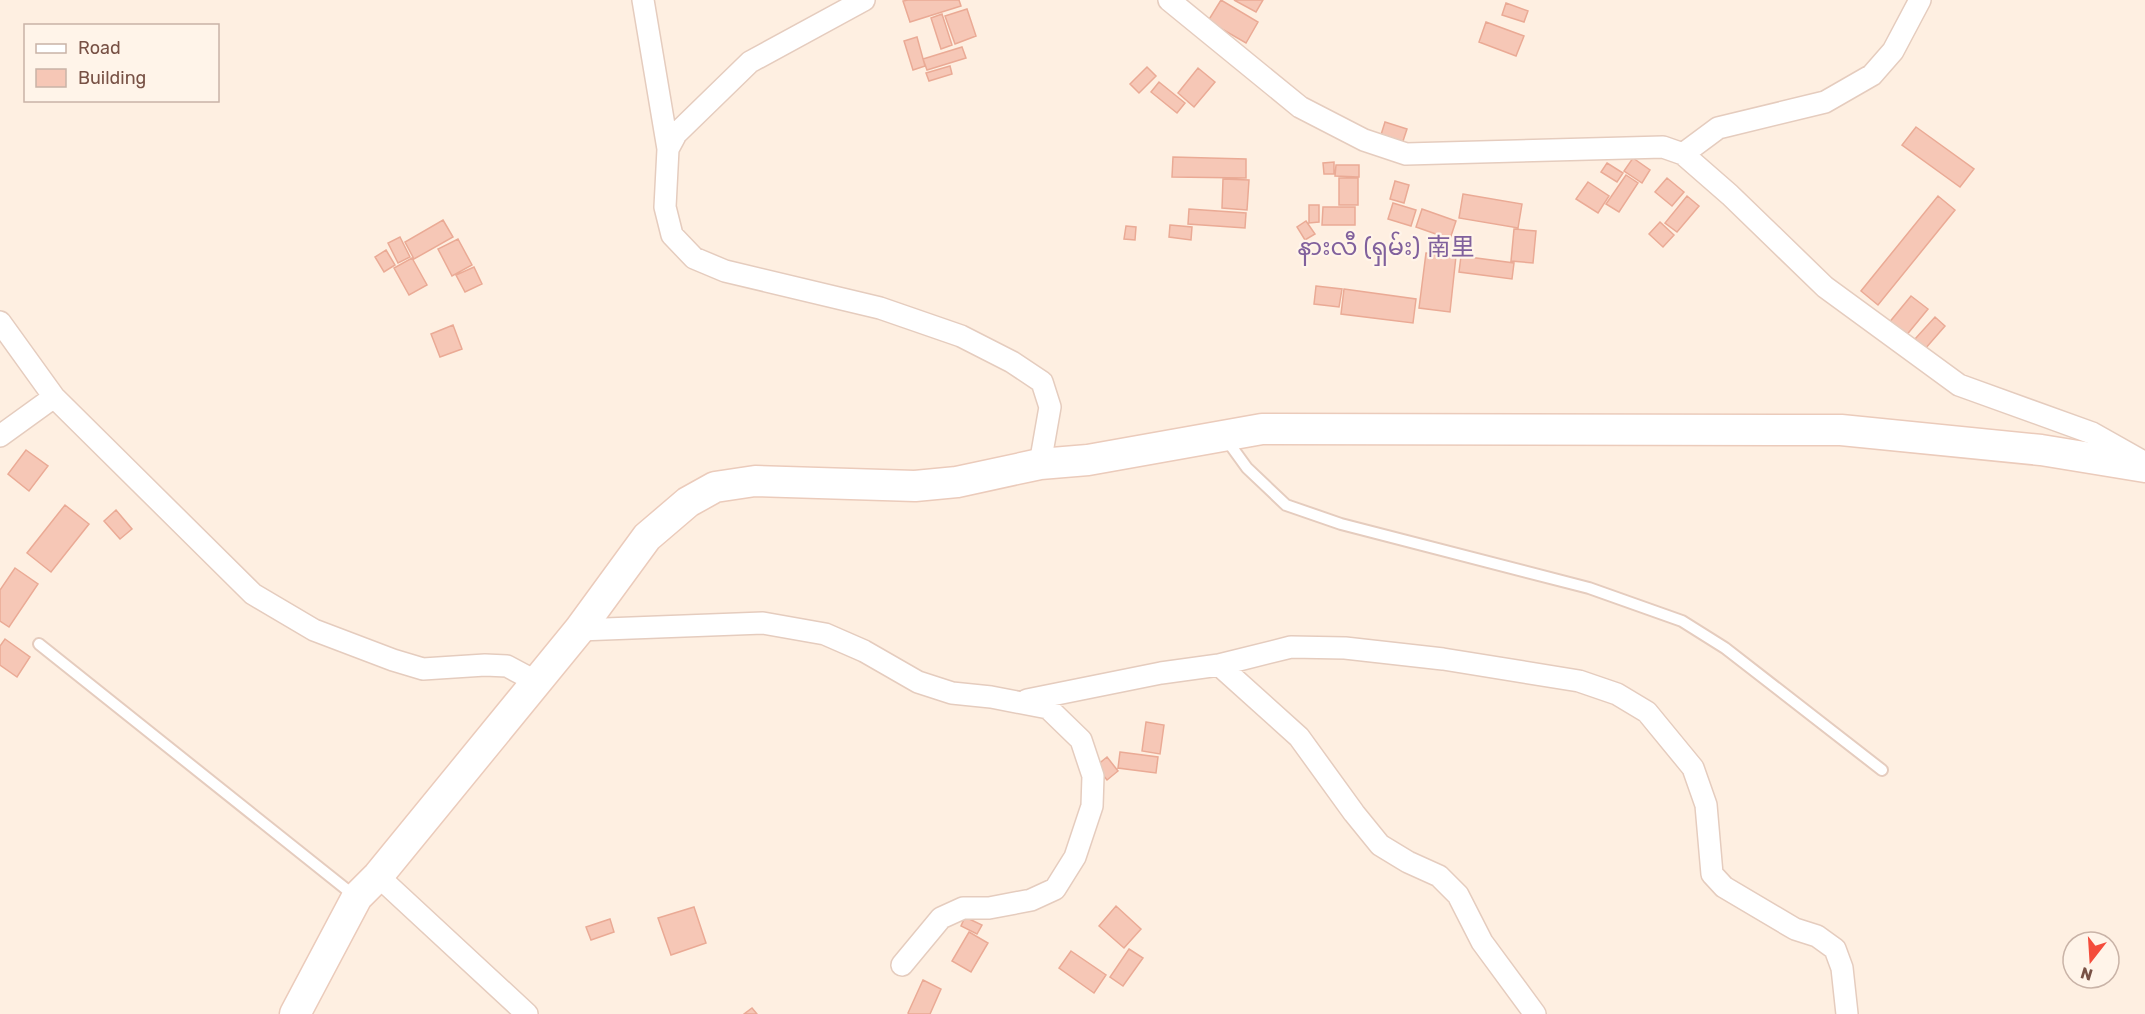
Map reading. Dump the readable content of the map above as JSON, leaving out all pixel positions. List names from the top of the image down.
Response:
{
  "districts": ["နားလီ (ရှမ်း) 南里"],
  "legend": ["Road", "Building"],
  "north": "bottom"
}
